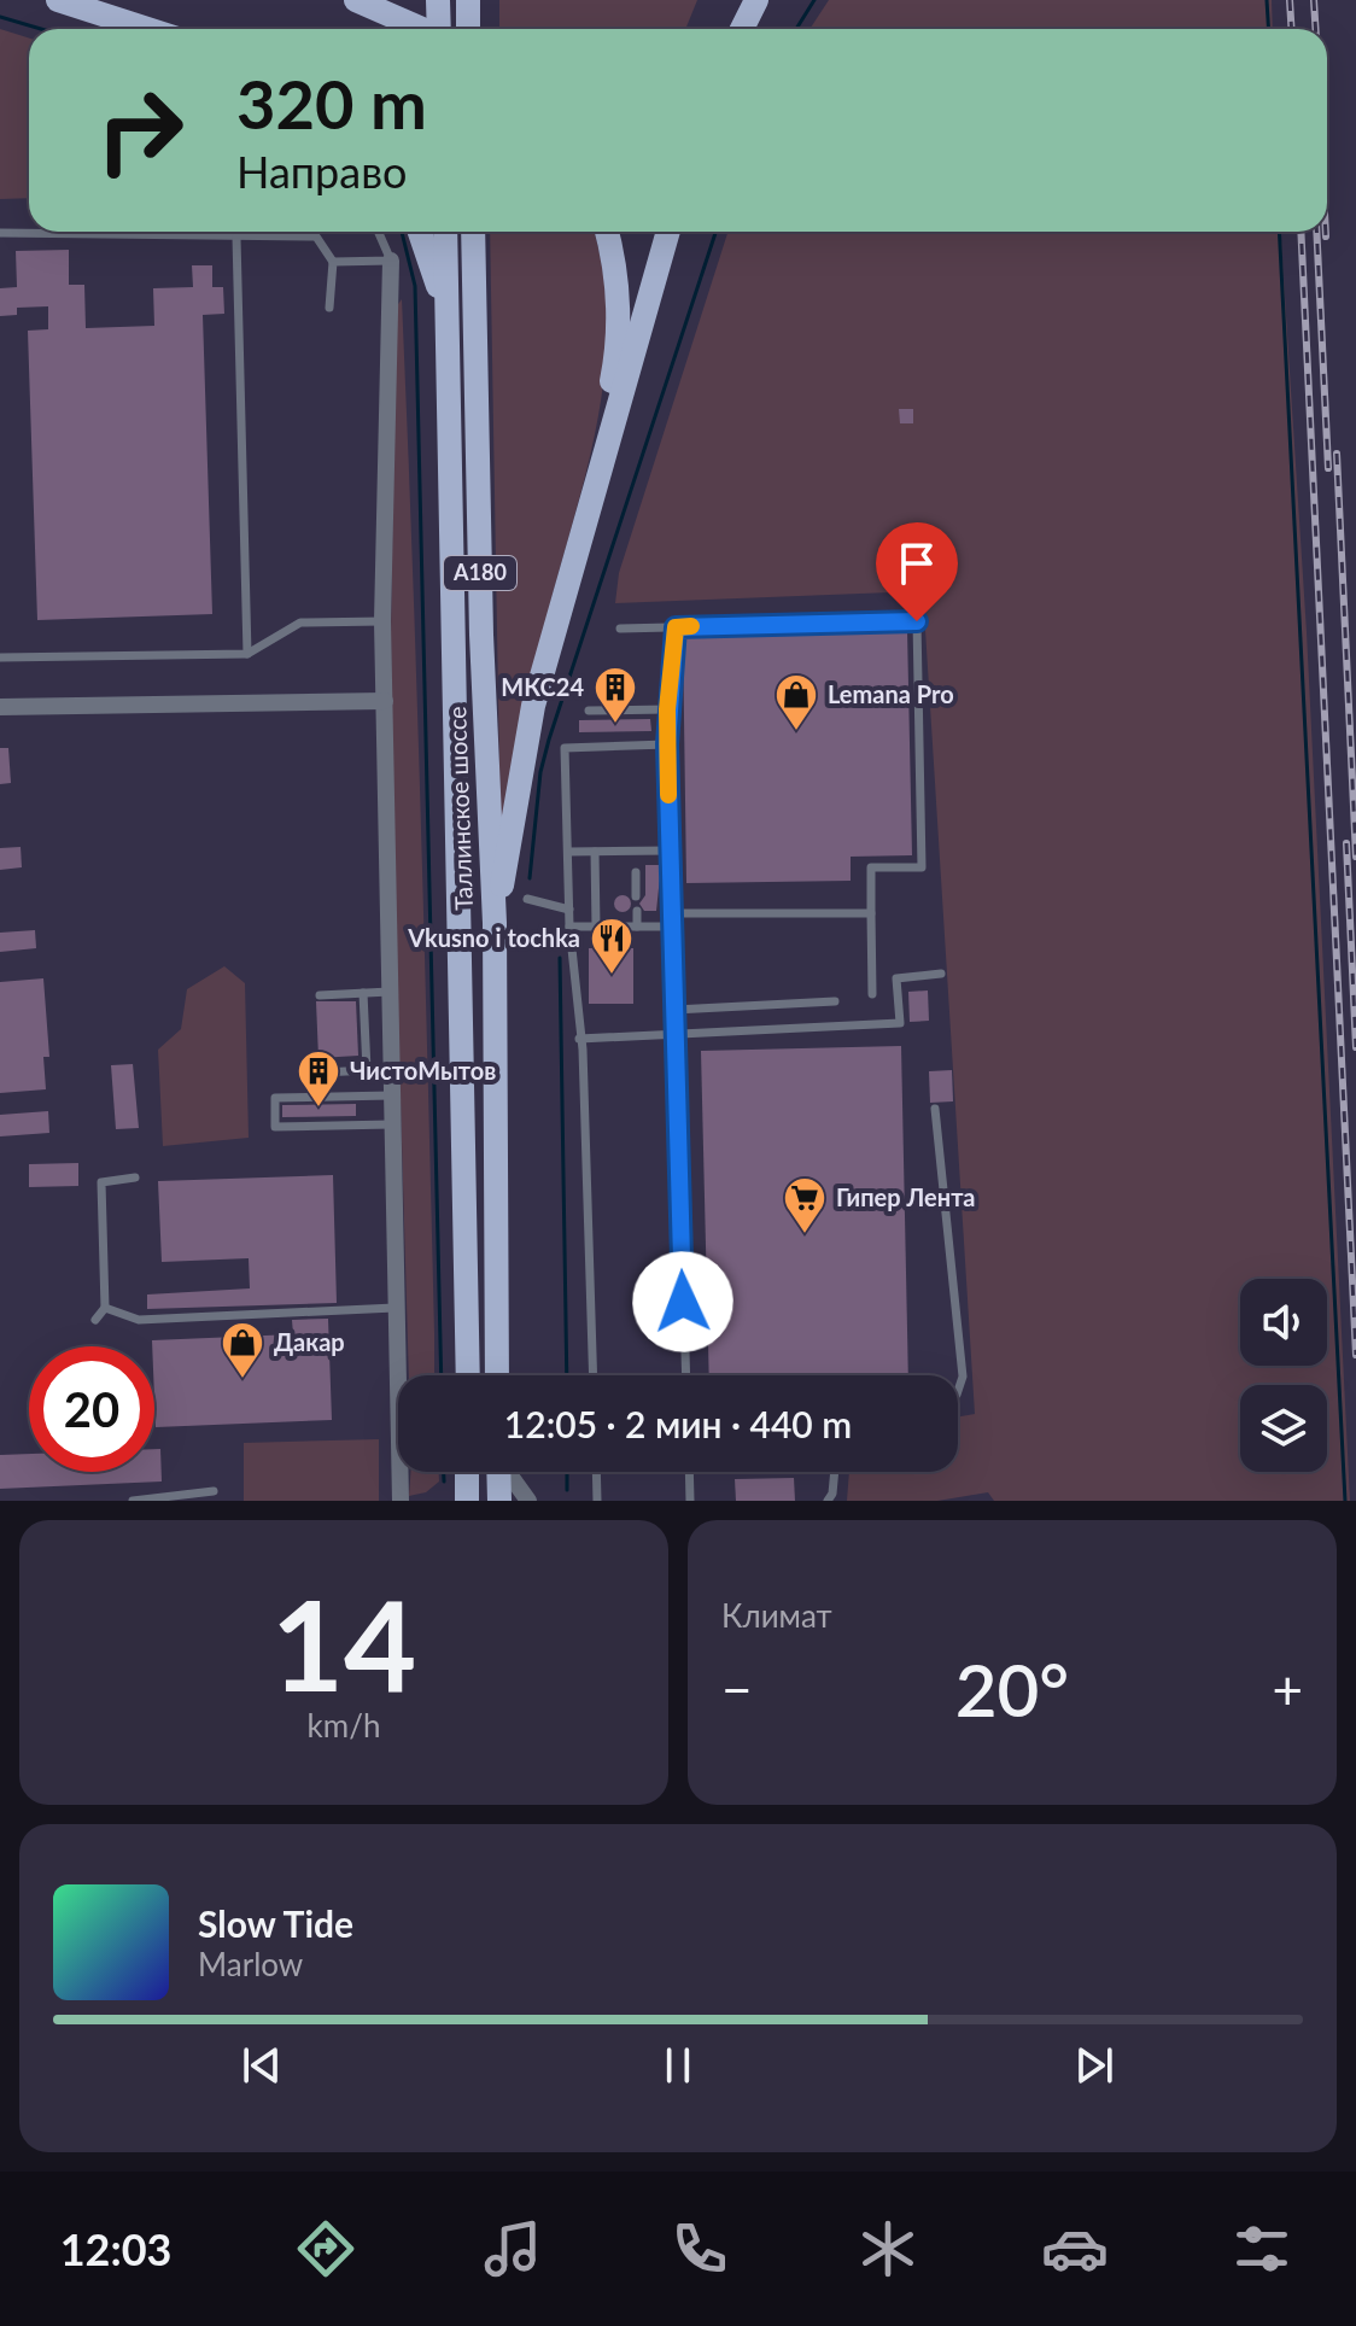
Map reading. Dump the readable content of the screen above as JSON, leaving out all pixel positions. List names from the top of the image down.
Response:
{
  "streets": {
    "main road": ["A180", "Таллинское шоссе"]
  },
  "places": {
    "building": ["МКС24", "ЧистоМытов"],
    "shop": ["Lemana Pro", "Дакар"],
    "restaurant": ["Vkusno i tochka"],
    "supermarket": ["Гипер Лента"]
  },
  "page": {
    "turn": ["320 m", "Направо"],
    "limit": "20",
    "trip": "12:05 · 2 мин · 440 m",
    "tile": [
      ["14", "km/h"],
      "Климат"
    ],
    "heat": ["−", "20°", "+"],
    "song": ["Slow Tide", "Marlow"],
    "tabs": "12:03"
  }
}
